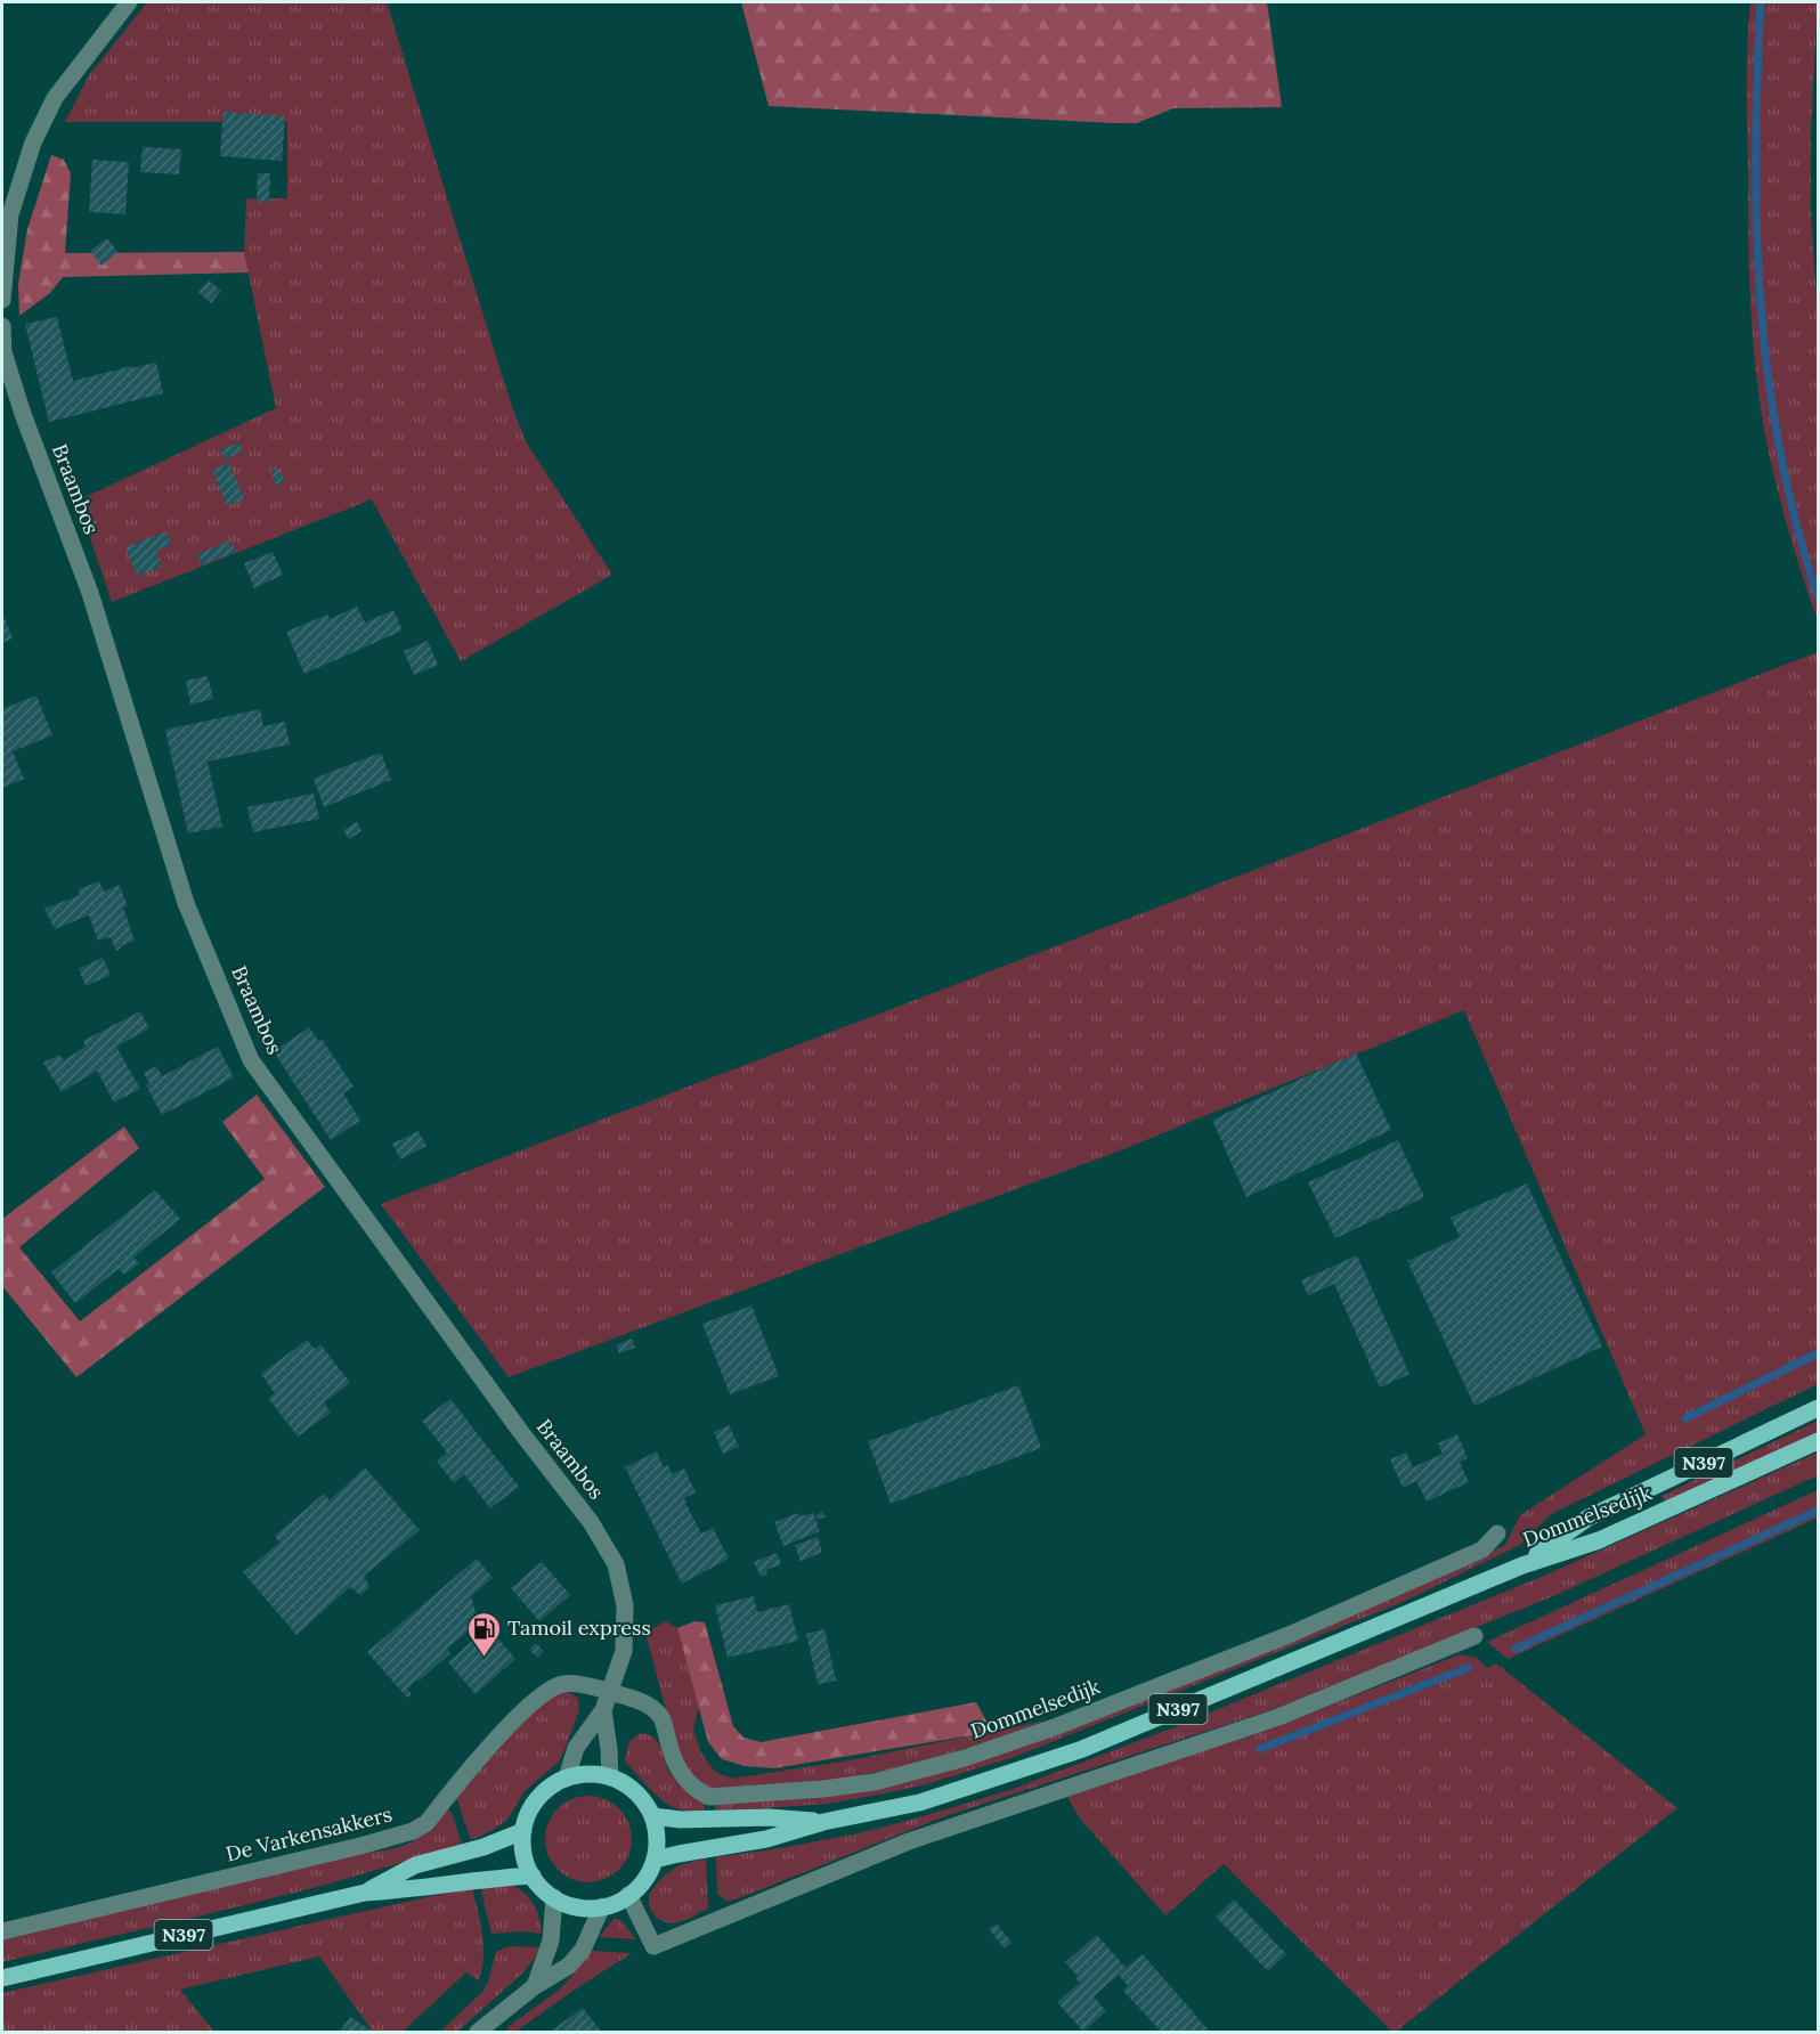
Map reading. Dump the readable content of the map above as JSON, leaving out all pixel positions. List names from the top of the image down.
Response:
{
  "streets": {
    "main road": ["N397", "Dommelsedijk"],
    "street": ["Braambos", "De Varkensakkers"]
  },
  "crossings": [
    ["Braambos", "N397"],
    ["Braambos", "Dommelsedijk"],
    ["Braambos", "De Varkensakkers"],
    ["N397", "Dommelsedijk"],
    ["Dommelsedijk", "De Varkensakkers"]
  ],
  "places": {
    "fuel station": ["Tamoil express"]
  }
}
